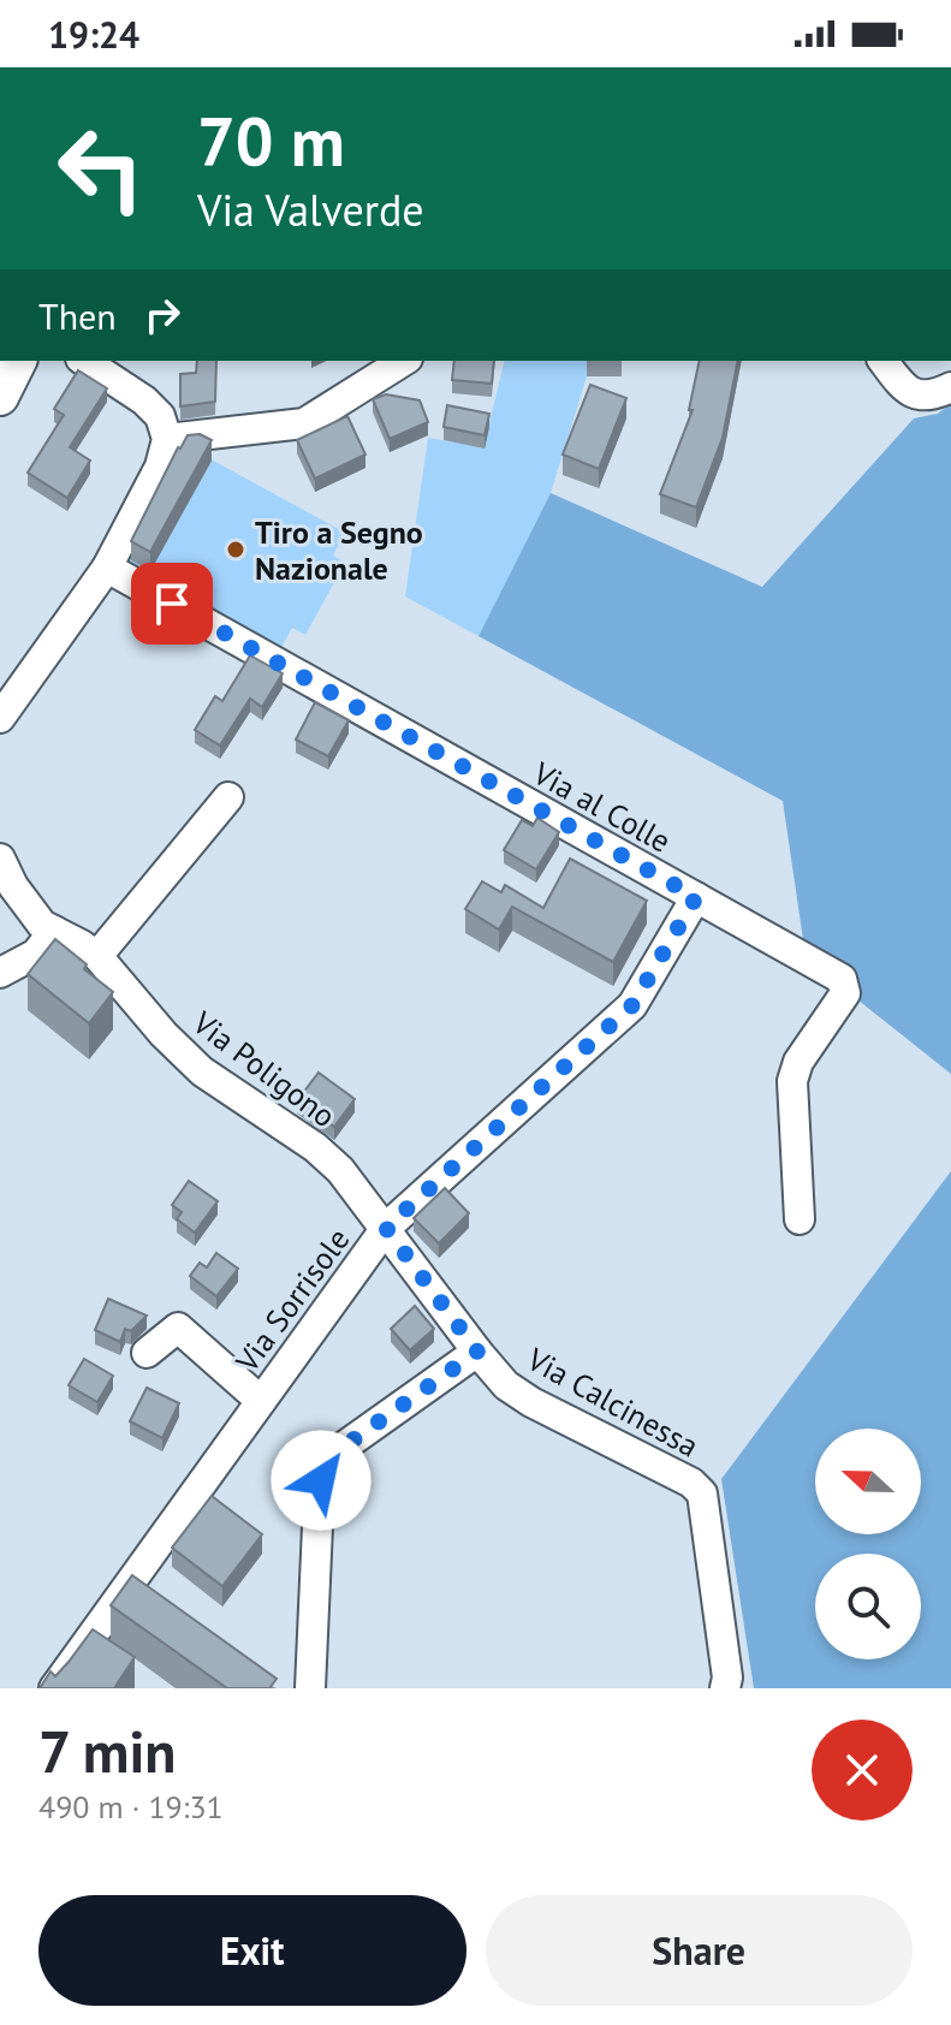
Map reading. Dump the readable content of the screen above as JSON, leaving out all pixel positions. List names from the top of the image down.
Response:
{
  "streets": {
    "street": [
      "Via al Colle",
      "Via Poligono",
      "Via Sorrisole",
      "Via Calcinessa"
    ]
  },
  "crossings": [
    ["Via al Colle", "Via Sorrisole"],
    ["Via Poligono", "Via Sorrisole"],
    ["Via Poligono", "Via Calcinessa"]
  ],
  "places": ["Tiro a Segno Nazionale"],
  "north": "left",
  "page": {
    "status": "19:24",
    "turn": ["70 m", "Via Valverde"],
    "then": "Then",
    "heading": ["7 min", "490 m · 19:31"],
    "buttons": ["Exit", "Share"]
  }
}
